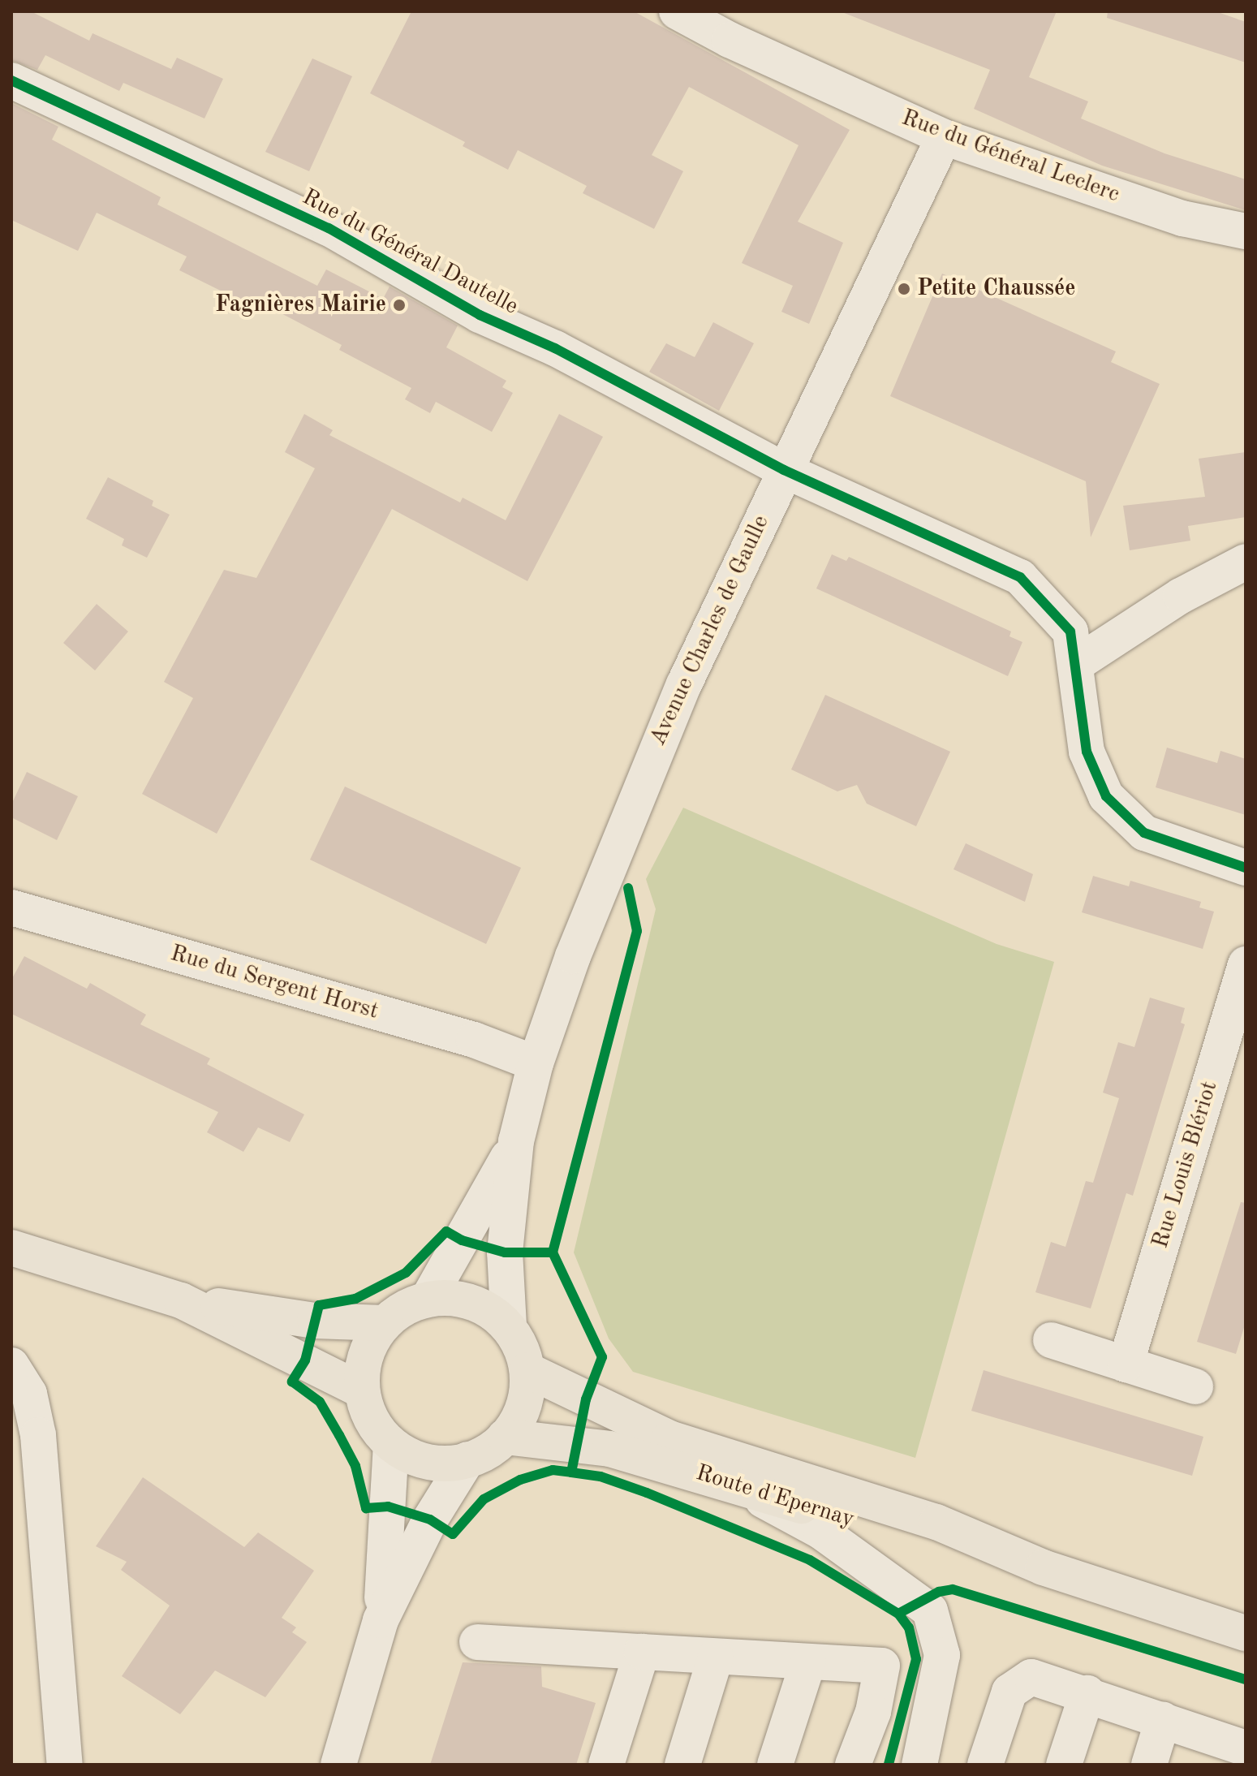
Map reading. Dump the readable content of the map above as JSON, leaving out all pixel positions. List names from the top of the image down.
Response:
{
  "streets": {
    "main road": ["Route d'Epernay"],
    "street": [
      "Rue du Général Leclerc",
      "Rue du Général Dautelle",
      "Avenue Charles de Gaulle",
      "Rue du Sergent Horst",
      "Rue Louis Blériot"
    ]
  },
  "crossings": [
    ["Rue du Général Leclerc", "Avenue Charles de Gaulle"],
    ["Rue du Général Dautelle", "Avenue Charles de Gaulle"],
    ["Avenue Charles de Gaulle", "Rue du Sergent Horst"],
    ["Avenue Charles de Gaulle", "Route d'Epernay"]
  ],
  "places": ["Petite Chaussée", "Fagnières Mairie"]
}
